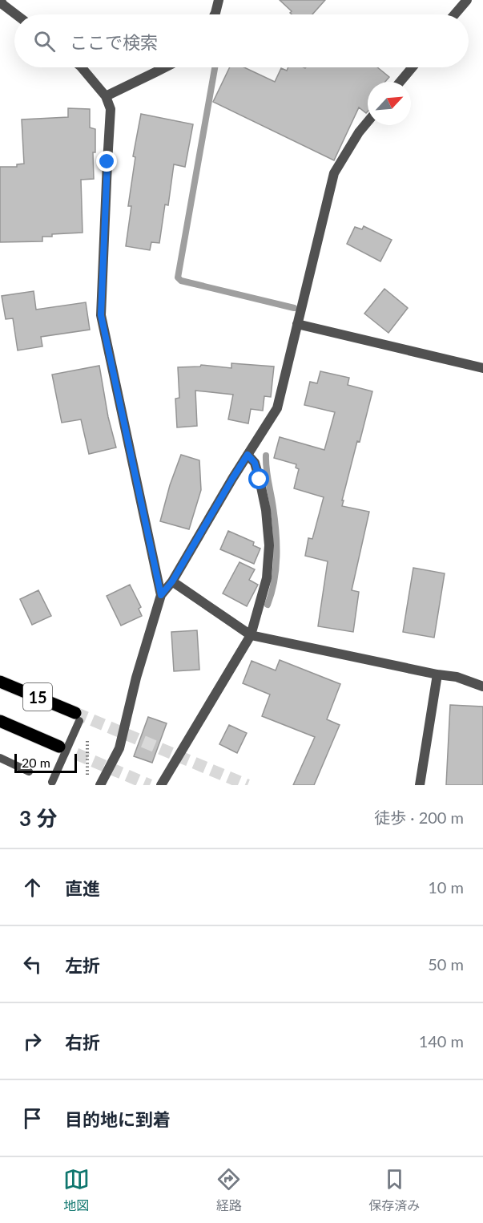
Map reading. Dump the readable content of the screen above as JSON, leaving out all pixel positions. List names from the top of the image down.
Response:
{
  "streets": {
    "main road": ["15"]
  },
  "scale_bar": "20 m",
  "north": "top right",
  "page": {
    "search": "ここで検索",
    "scale": "20 m",
    "heading": ["3 分", "徒歩 · 200 m"],
    "list": [
      ["直進", "10 m"],
      ["左折", "50 m"],
      ["右折", "140 m"],
      "目的地に到着"
    ],
    "nav": ["地図", "経路", "保存済み"]
  }
}
